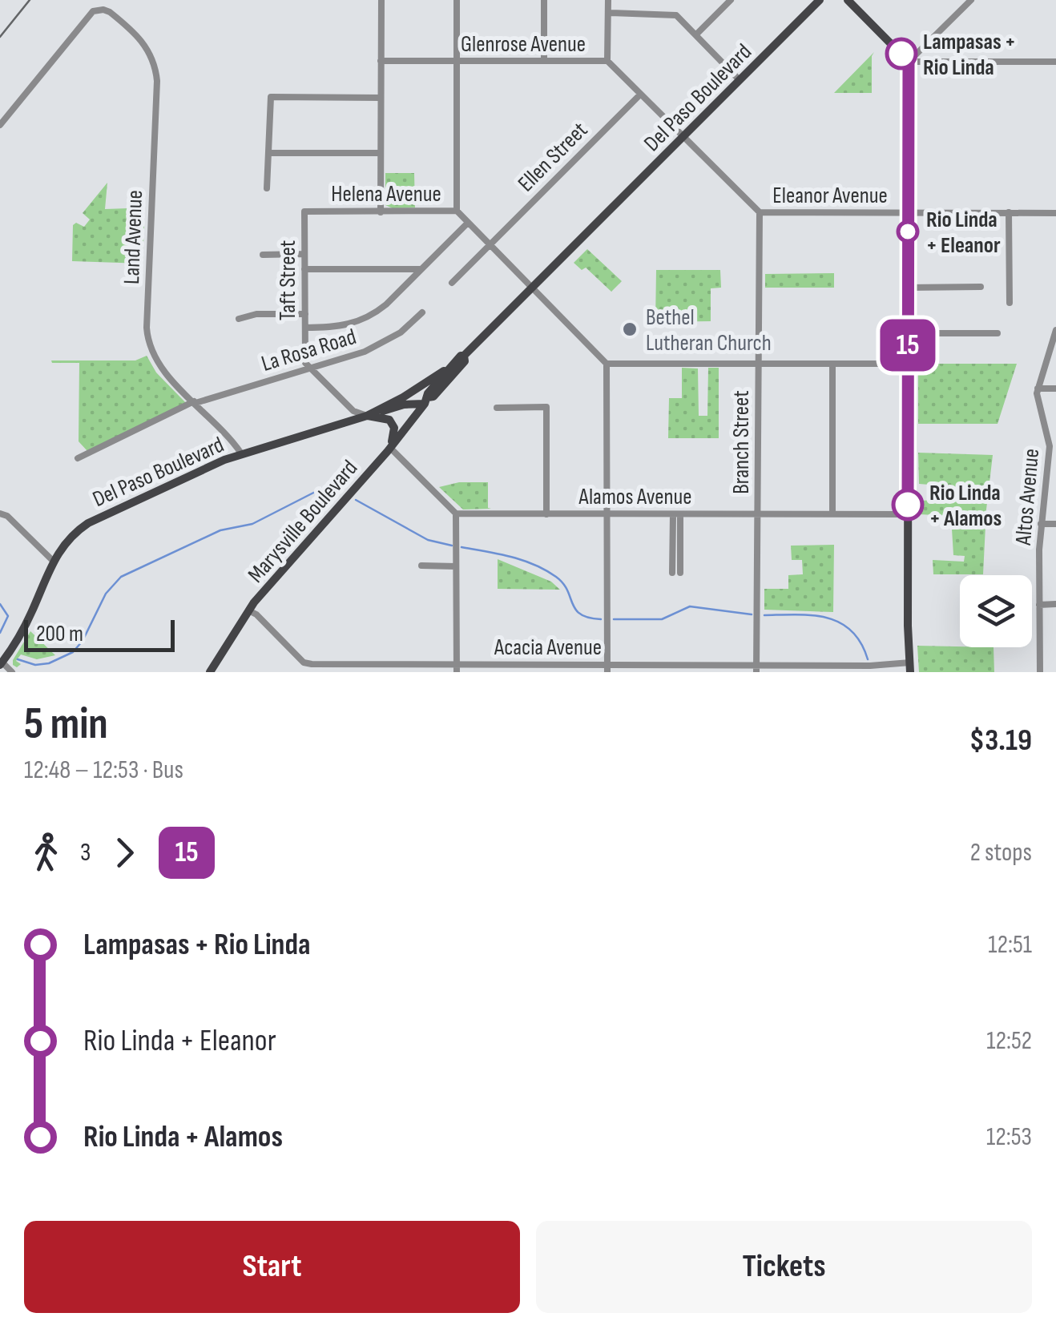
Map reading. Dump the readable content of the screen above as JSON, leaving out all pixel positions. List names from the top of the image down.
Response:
{
  "streets": {
    "main road": ["Del Paso Boulevard", "Marysville Boulevard"],
    "street": [
      "Glenrose Avenue",
      "Ellen Street",
      "Helena Avenue",
      "Eleanor Avenue",
      "Land Avenue",
      "Taft Street",
      "La Rosa Road",
      "Branch Street",
      "Alamos Avenue",
      "Altos Avenue",
      "Acacia Avenue"
    ]
  },
  "crossings": [
    ["Glenrose Avenue", "Del Paso Boulevard"],
    ["Glenrose Avenue", "Ellen Street"],
    ["Glenrose Avenue", "Eleanor Avenue"],
    ["Del Paso Boulevard", "Helena Avenue"],
    ["Del Paso Boulevard", "Eleanor Avenue"],
    ["Del Paso Boulevard", "Land Avenue"],
    ["Del Paso Boulevard", "Marysville Boulevard"],
    ["Ellen Street", "Helena Avenue"],
    ["Helena Avenue", "Taft Street"],
    ["Eleanor Avenue", "Branch Street"],
    ["Land Avenue", "La Rosa Road"],
    ["Taft Street", "La Rosa Road"],
    ["Branch Street", "Alamos Avenue"],
    ["Branch Street", "Acacia Avenue"],
    ["Marysville Boulevard", "Acacia Avenue"]
  ],
  "places": [
    "Lampasas + Rio Linda",
    "Rio Linda + Eleanor",
    "Bethel Lutheran Church",
    "Rio Linda + Alamos"
  ],
  "lines": ["bus line 15"],
  "scale_bar": "200 m",
  "page": {
    "on_map": "15",
    "scale": "200 m",
    "heading": ["5 min", "12:48 – 12:53 · Bus", "$3.19"],
    "legs": ["3", "15", "2 stops"],
    "list": [
      {
        "name": "Lampasas + Rio Linda",
        "value": "12:51"
      },
      {
        "name": "Rio Linda + Eleanor",
        "value": "12:52"
      },
      {
        "name": "Rio Linda + Alamos",
        "value": "12:53"
      }
    ],
    "buttons": ["Start", "Tickets"]
  }
}
